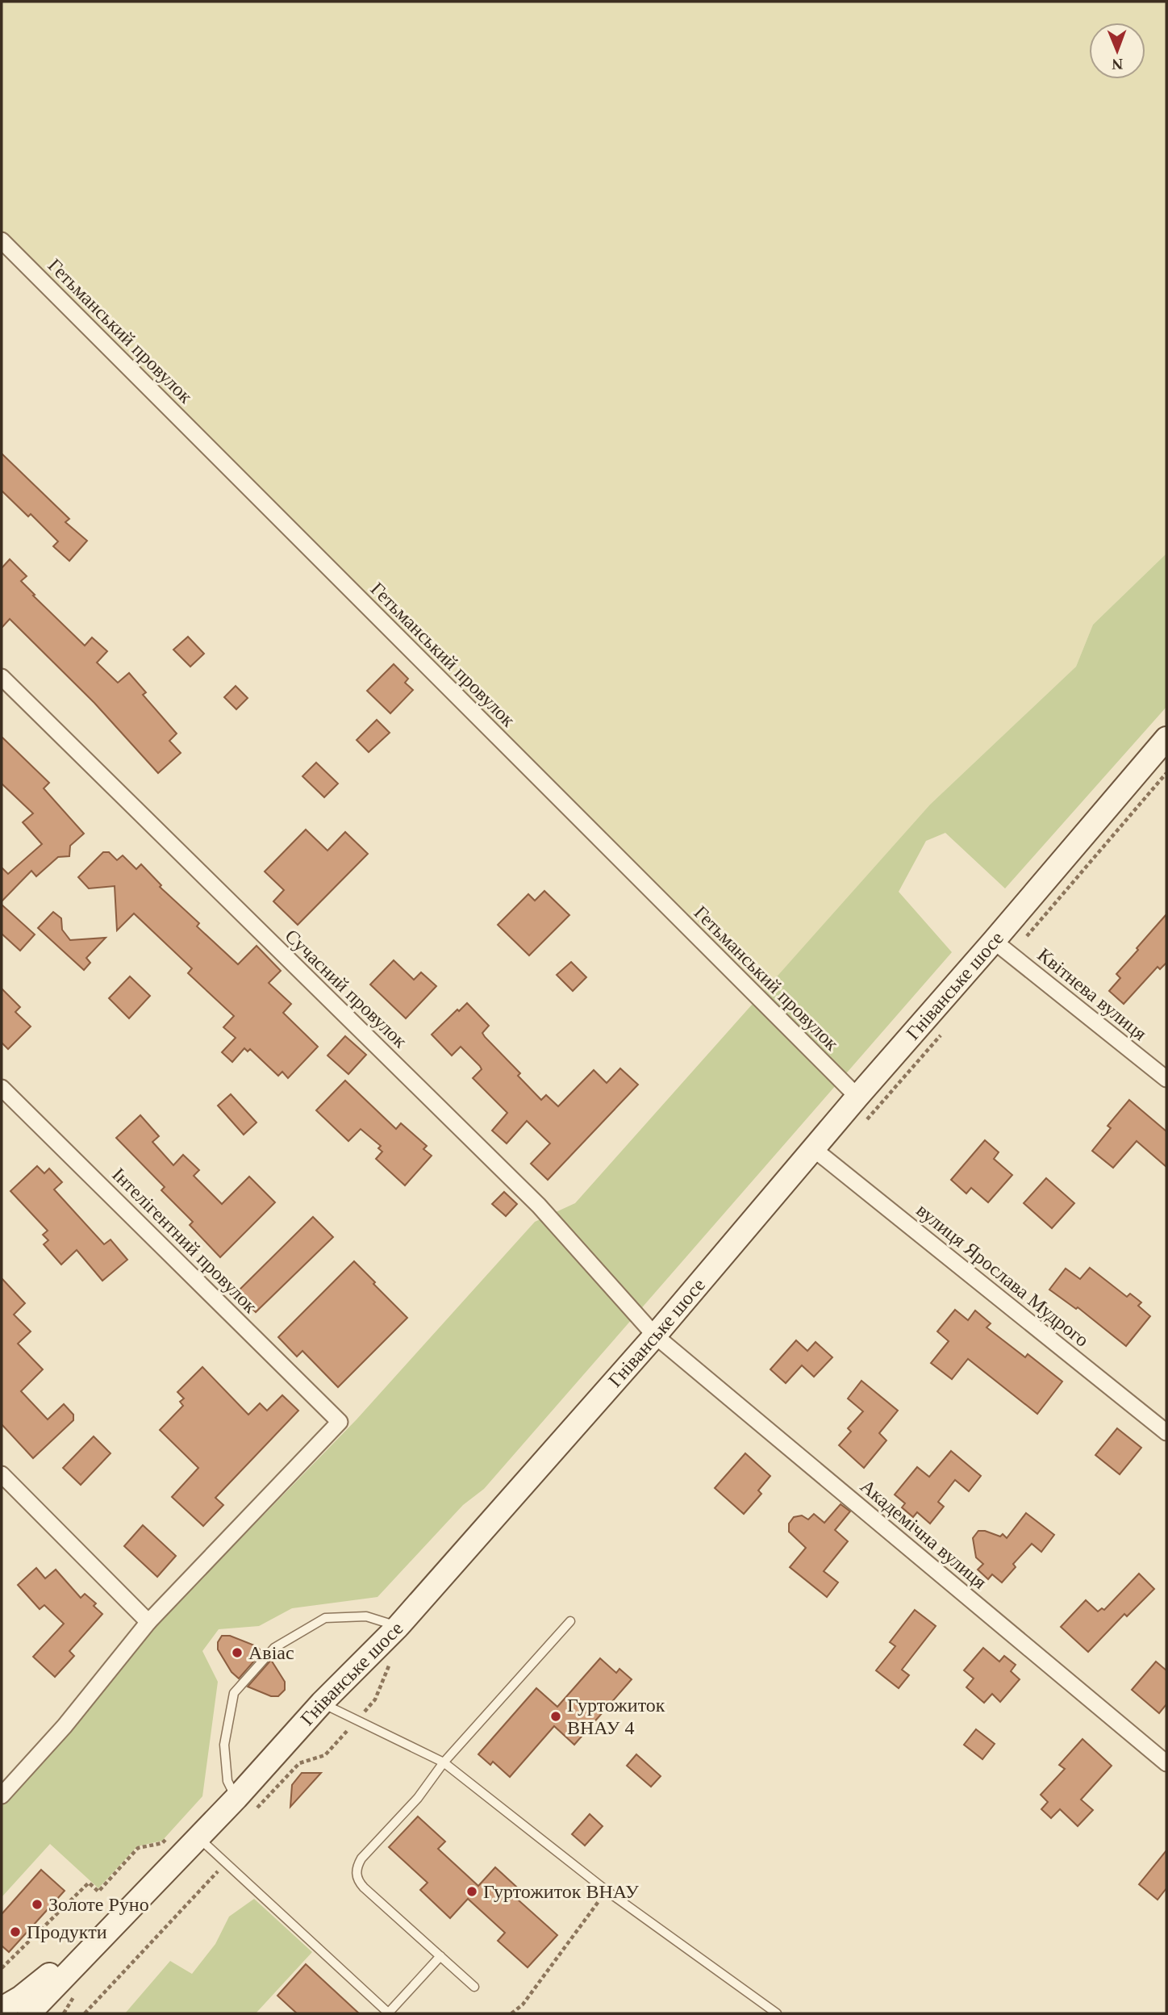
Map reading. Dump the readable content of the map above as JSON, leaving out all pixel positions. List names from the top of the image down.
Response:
{
  "streets": {
    "main road": ["Гніванське шосе"],
    "street": [
      "Гетьманський провулок",
      "Сучасний провулок",
      "Квітнева вулиця",
      "Інтелігентний провулок",
      "вулиця Ярослава Мудрого",
      "Академічна вулиця"
    ]
  },
  "crossings": [
    ["Гетьманський провулок", "Гніванське шосе"],
    ["Гніванське шосе", "Сучасний провулок"],
    ["Гніванське шосе", "Квітнева вулиця"],
    ["Гніванське шосе", "вулиця Ярослава Мудрого"],
    ["Гніванське шосе", "Академічна вулиця"],
    ["Сучасний провулок", "Академічна вулиця"]
  ],
  "places": [
    "Авіас",
    "Гуртожиток ВНАУ 4",
    "Гуртожиток ВНАУ",
    "Золоте Руно",
    "Продукти"
  ],
  "north": "bottom"
}
